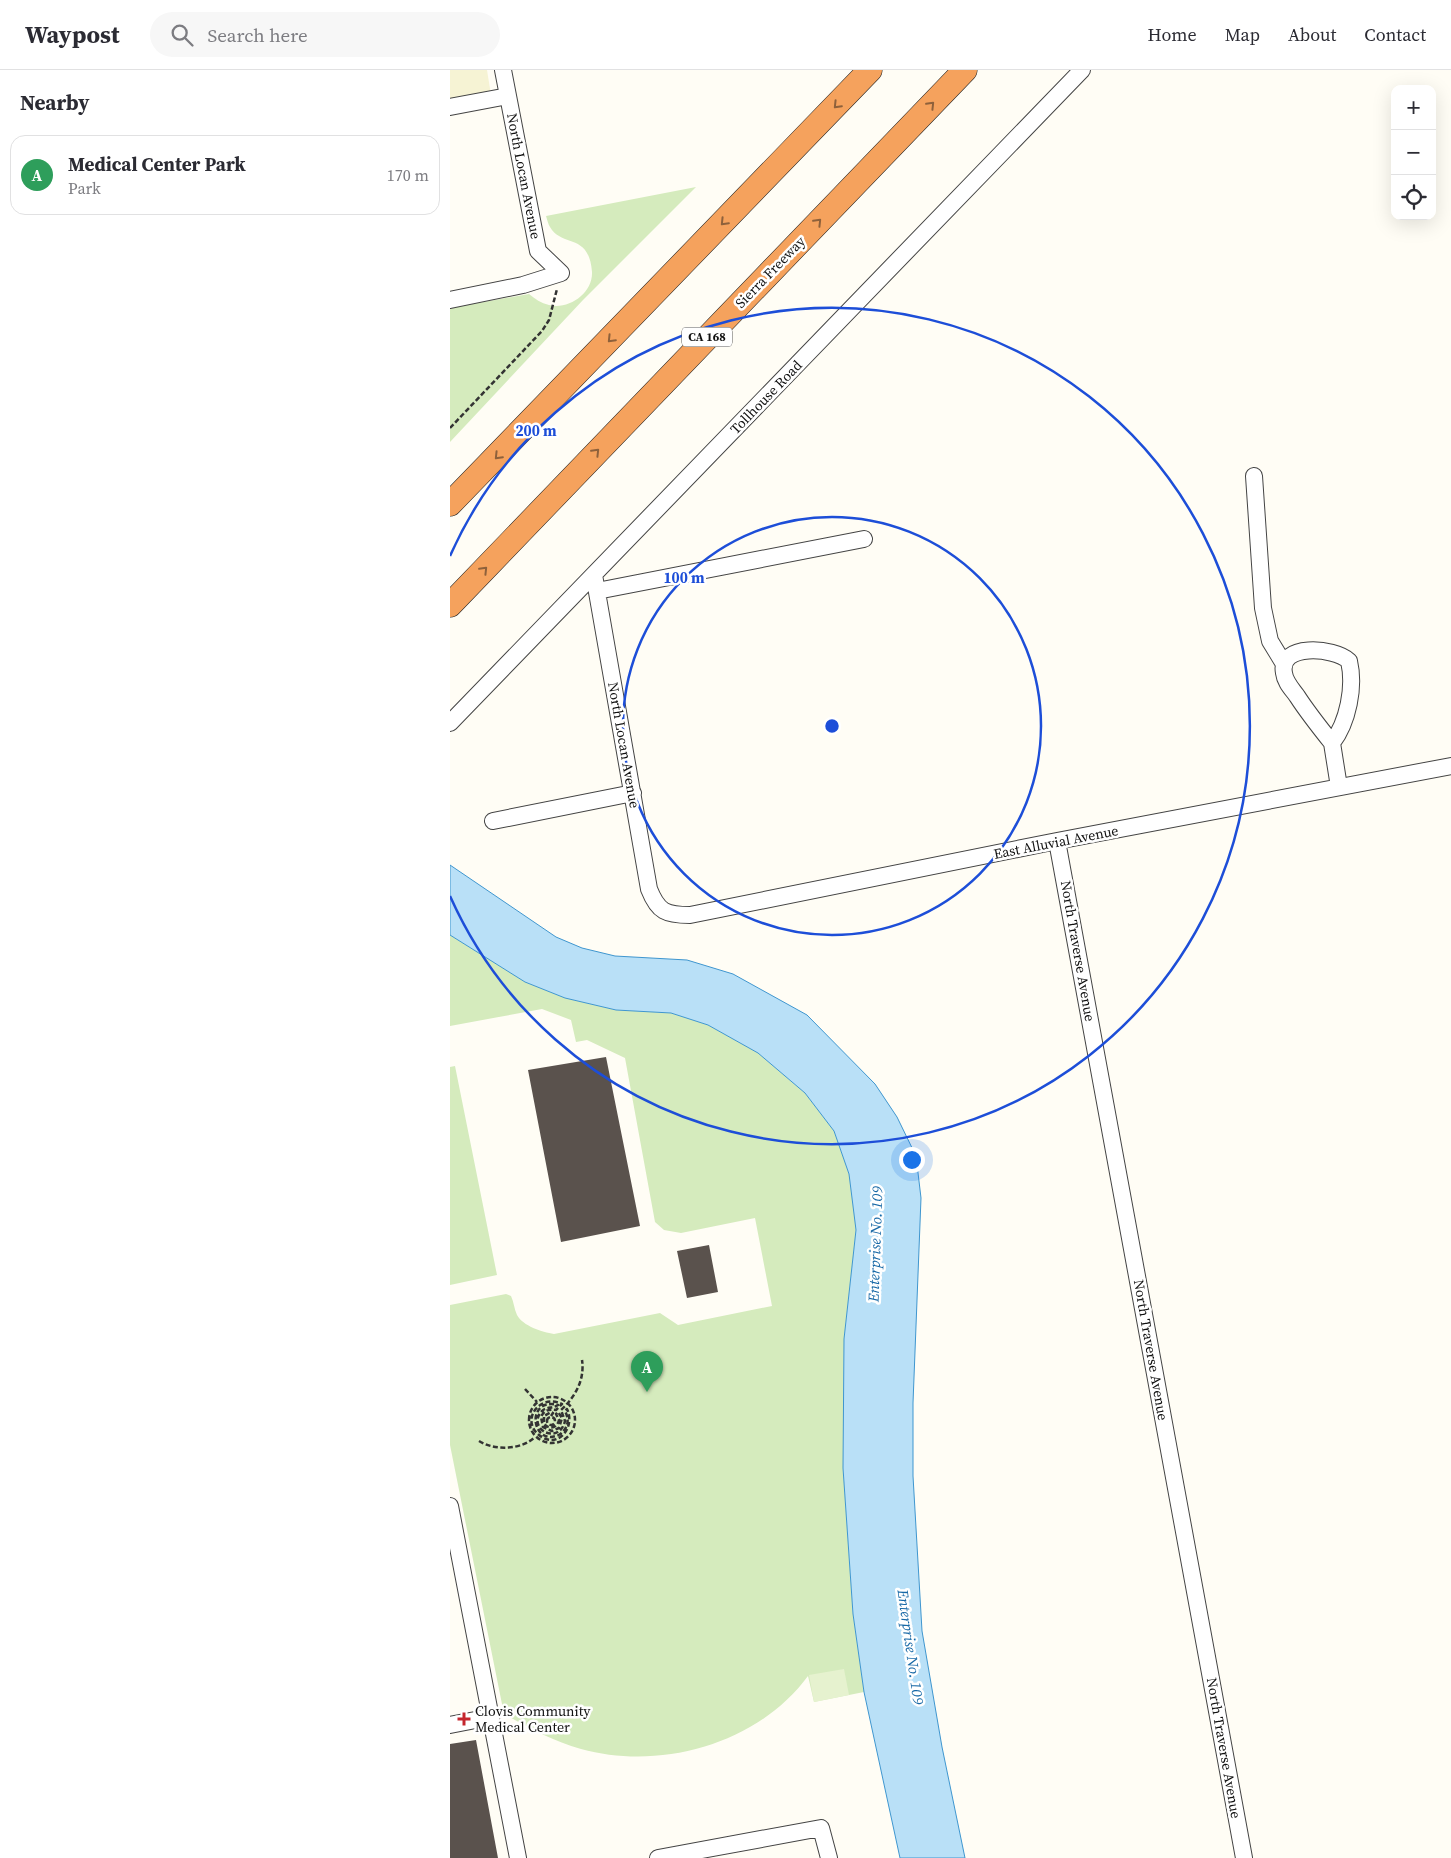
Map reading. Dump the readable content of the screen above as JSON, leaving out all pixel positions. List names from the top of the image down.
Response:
{
  "streets": {
    "highway": ["Sierra Freeway", "CA 168"],
    "street": [
      "North Locan Avenue",
      "Tollhouse Road",
      "East Alluvial Avenue",
      "North Traverse Avenue"
    ]
  },
  "crossings": [
    ["North Locan Avenue", "Tollhouse Road"],
    ["North Locan Avenue", "East Alluvial Avenue"],
    ["East Alluvial Avenue", "North Traverse Avenue"]
  ],
  "water": ["Enterprise No. 109"],
  "places": {
    "health": ["Clovis Community Medical Center"]
  },
  "page": {
    "header": "Waypost",
    "search": "Search here",
    "nav": [
      "Home",
      "Map",
      "About",
      "Contact"
    ],
    "heading": "Nearby",
    "map_buttons": ["+", "−"],
    "list": [
      {
        "mark": "A",
        "name": "Medical Center Park",
        "note": "Park",
        "value": "170 m"
      }
    ],
    "pins": "A"
  },
  "rings": ["200 m", "100 m"]
}
